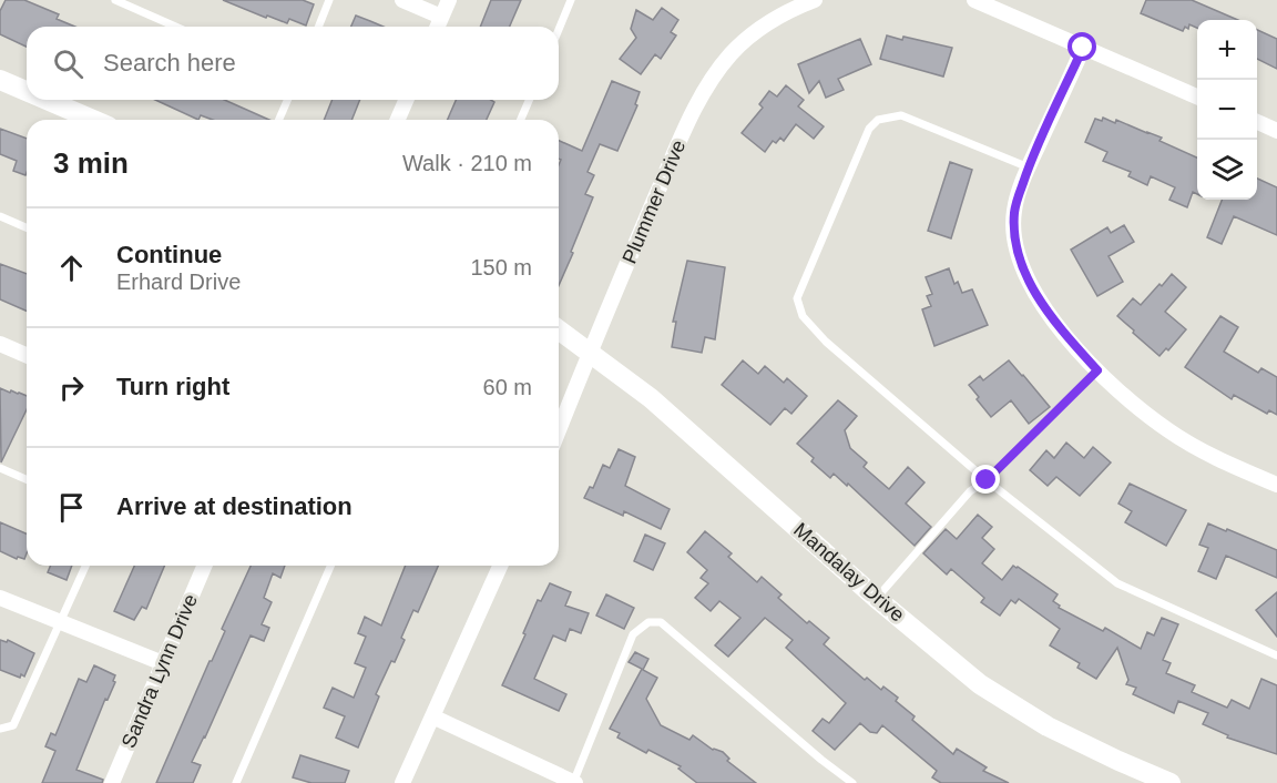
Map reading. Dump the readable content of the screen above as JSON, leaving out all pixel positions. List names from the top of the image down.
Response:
{
  "streets": {
    "street": ["Plummer Drive", "Mandalay Drive", "Sandra Lynn Drive"]
  },
  "crossings": [
    ["Plummer Drive", "Mandalay Drive"]
  ],
  "page": {
    "map_buttons": ["+", "−"],
    "search": "Search here",
    "heading": ["3 min", "Walk · 210 m"],
    "list": [
      ["Continue", "Erhard Drive", "150 m"],
      ["Turn right", "60 m"],
      "Arrive at destination"
    ]
  }
}
